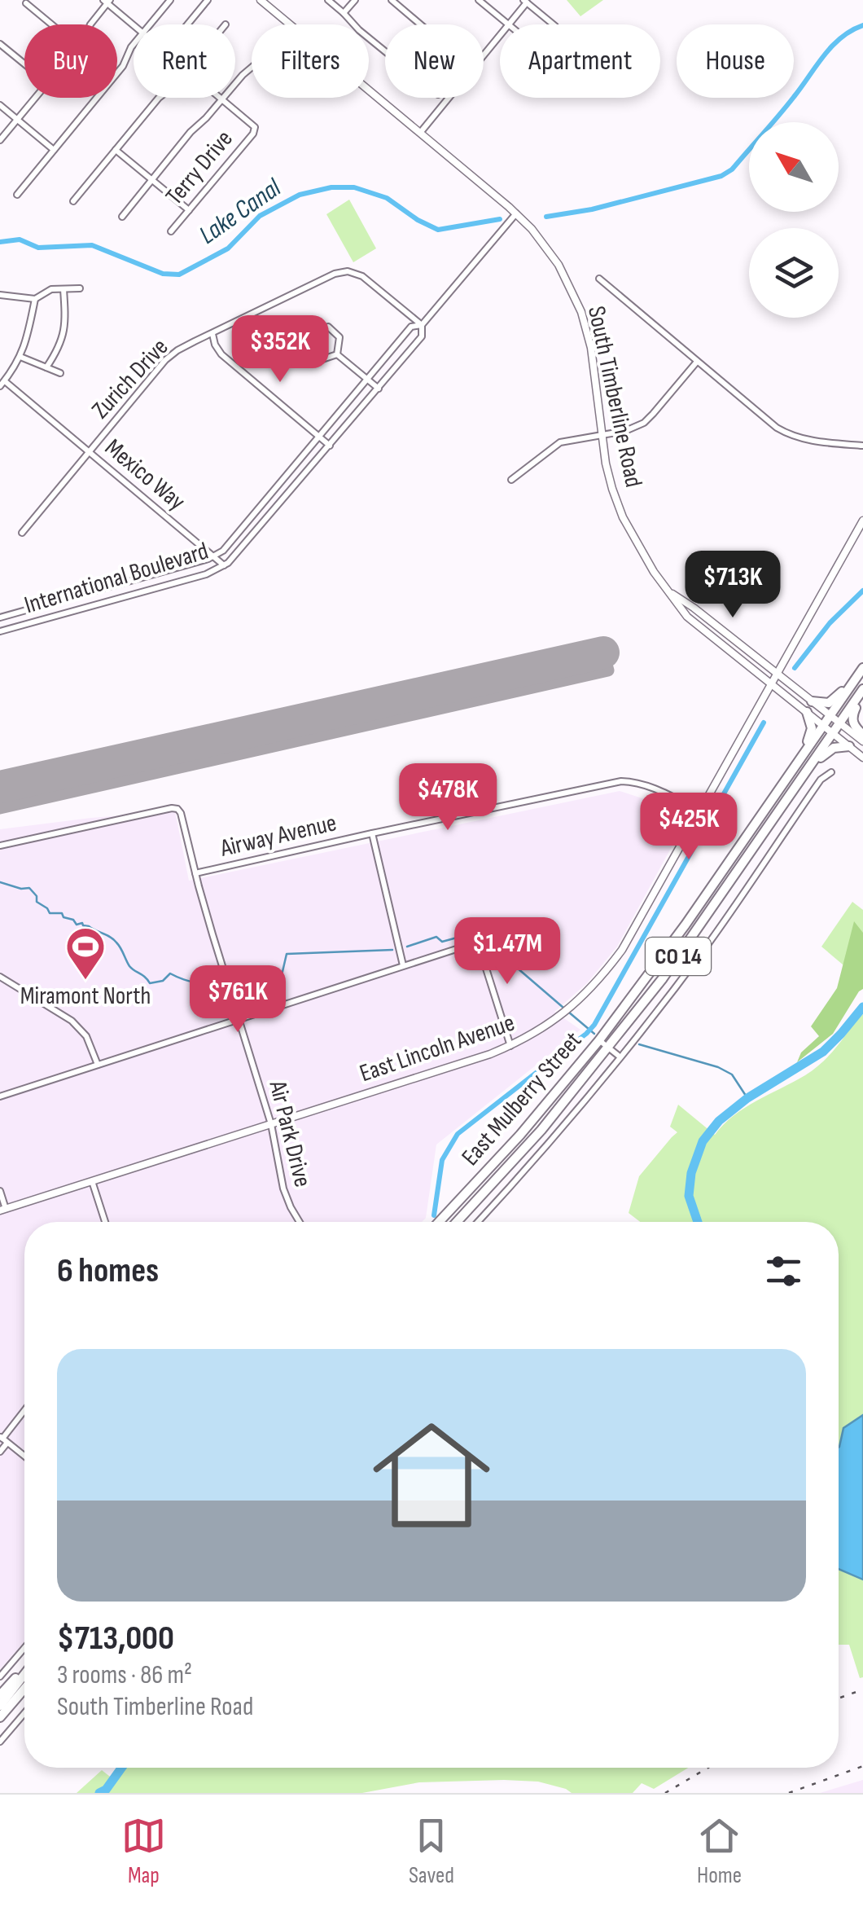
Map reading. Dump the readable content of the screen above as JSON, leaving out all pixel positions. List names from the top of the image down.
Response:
{
  "streets": {
    "highway": ["CO 14", "East Mulberry Street"],
    "main road": ["South Timberline Road", "East Lincoln Avenue"],
    "street": [
      "Terry Drive",
      "Zurich Drive",
      "Mexico Way",
      "International Boulevard",
      "Airway Avenue",
      "Air Park Drive"
    ]
  },
  "crossings": [
    ["Zurich Drive", "Mexico Way"],
    ["Zurich Drive", "International Boulevard"],
    ["South Timberline Road", "International Boulevard"],
    ["South Timberline Road", "East Lincoln Avenue"],
    ["South Timberline Road", "East Mulberry Street"],
    ["Mexico Way", "International Boulevard"],
    ["Airway Avenue", "East Lincoln Avenue"],
    ["Airway Avenue", "Air Park Drive"],
    ["East Lincoln Avenue", "Air Park Drive"]
  ],
  "water": ["Lake Canal"],
  "places": {
    "sports": ["Miramont North"]
  },
  "north": "top left",
  "page": {
    "chip": [
      "Buy",
      "Rent",
      "Filters",
      "New",
      "Apartment",
      "House"
    ],
    "price": [
      "$352K",
      "$713K",
      "$478K",
      "$425K",
      "$1.47M",
      "$761K"
    ],
    "heading": "6 homes",
    "list": [
      {
        "name": "$713,000",
        "note": "3 rooms · 86 m² · South Timberline Road"
      }
    ],
    "tabs": ["Map", "Saved", "Home"]
  }
}
